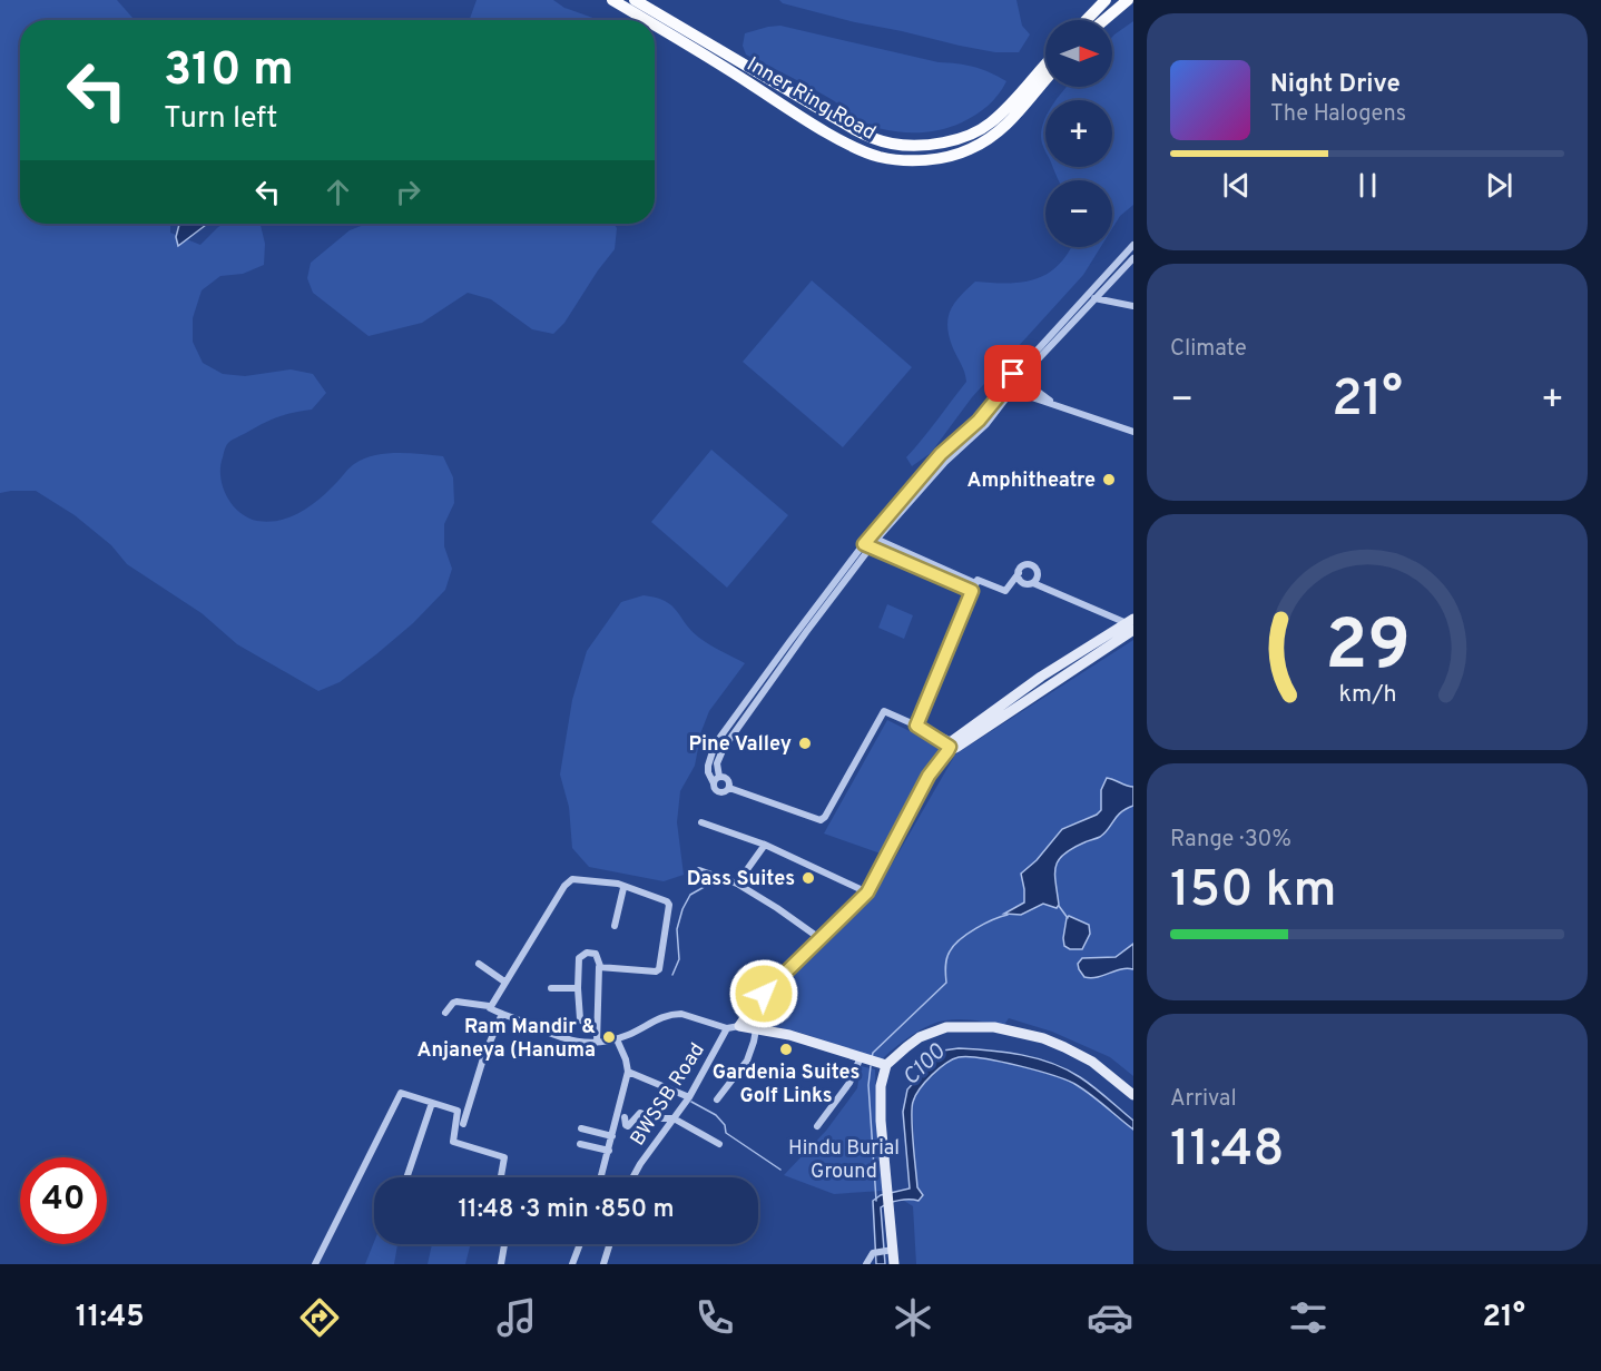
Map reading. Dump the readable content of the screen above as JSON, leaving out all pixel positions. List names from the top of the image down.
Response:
{
  "streets": {
    "main road": ["Inner Ring Road"],
    "street": ["BWSSB Road"]
  },
  "water": ["C100"],
  "parks": ["Hindu Burial Ground"],
  "places": [
    "Amphitheatre",
    "Pine Valley",
    "Dass Suites",
    "Ram Mandir & Anjaneya (Hanuma",
    "Gardenia Suites Golf Links"
  ],
  "north": "right",
  "page": {
    "map_buttons": ["+", "−"],
    "turn": ["310 m", "Turn left"],
    "song": ["Night Drive", "The Halogens"],
    "tile": [
      "Climate",
      ["Range · 30%", "150 km"],
      ["Arrival", "11:48"]
    ],
    "heat": ["−", "21°", "+"],
    "limit": "40",
    "trip": "11:48 · 3 min · 850 m",
    "tabs": ["11:45", "21°"],
    "gauge": ["29", "km/h"]
  }
}
